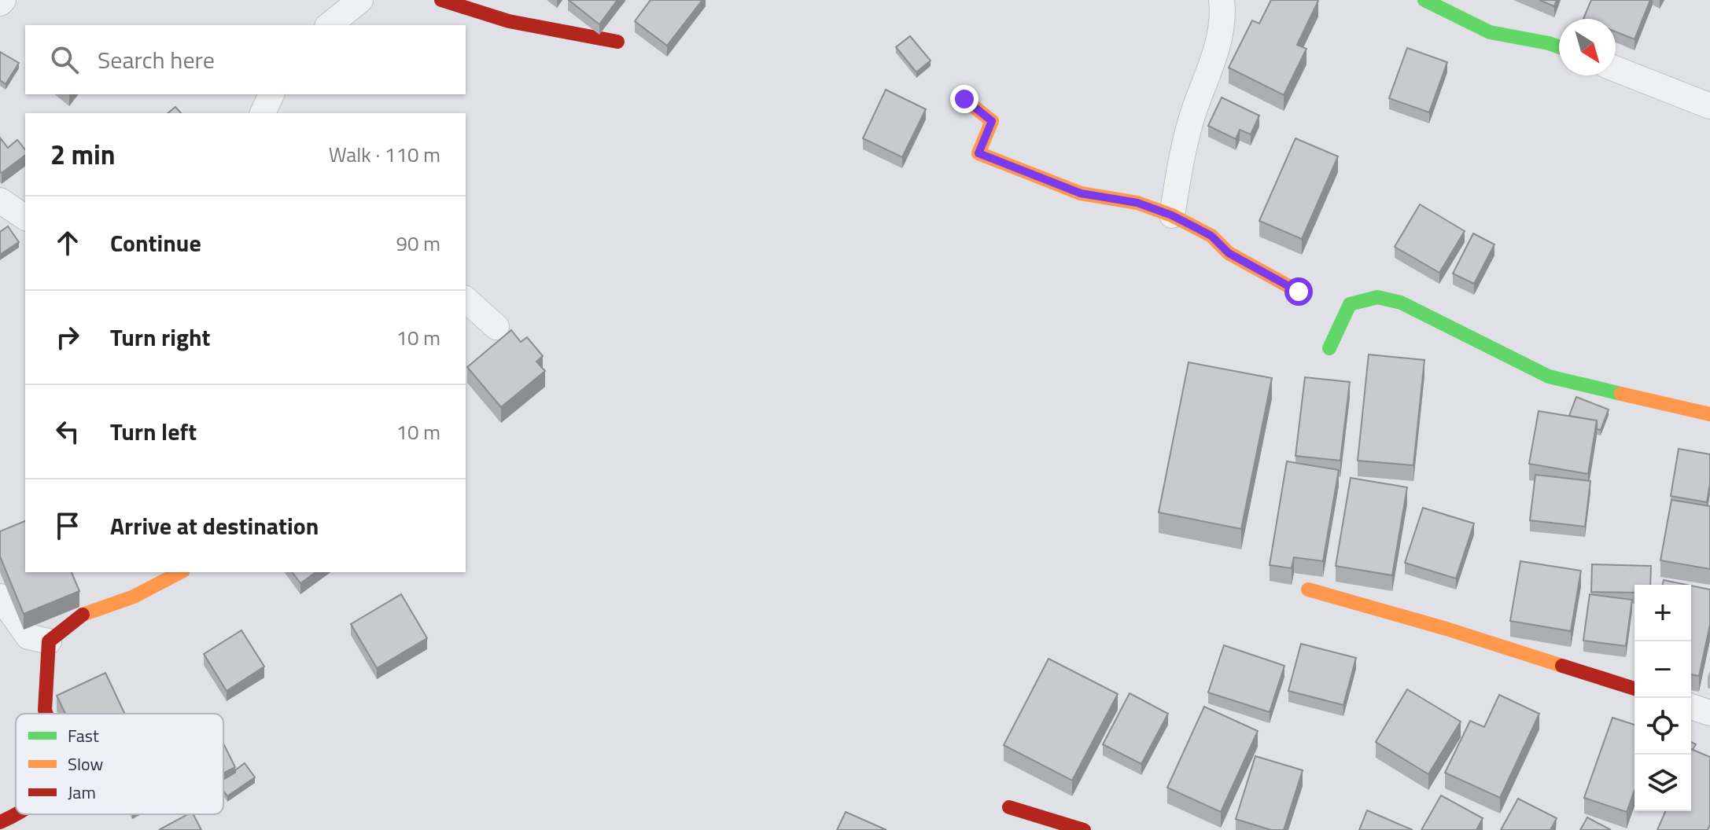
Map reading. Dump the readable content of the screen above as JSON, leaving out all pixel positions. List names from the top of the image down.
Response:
{
  "legend": ["Fast", "Slow", "Jam"],
  "north": "bottom right",
  "page": {
    "search": "Search here",
    "heading": ["2 min", "Walk · 110 m"],
    "list": [
      ["Continue", "90 m"],
      ["Turn right", "10 m"],
      ["Turn left", "10 m"],
      "Arrive at destination"
    ],
    "map_buttons": ["+", "−"]
  }
}
